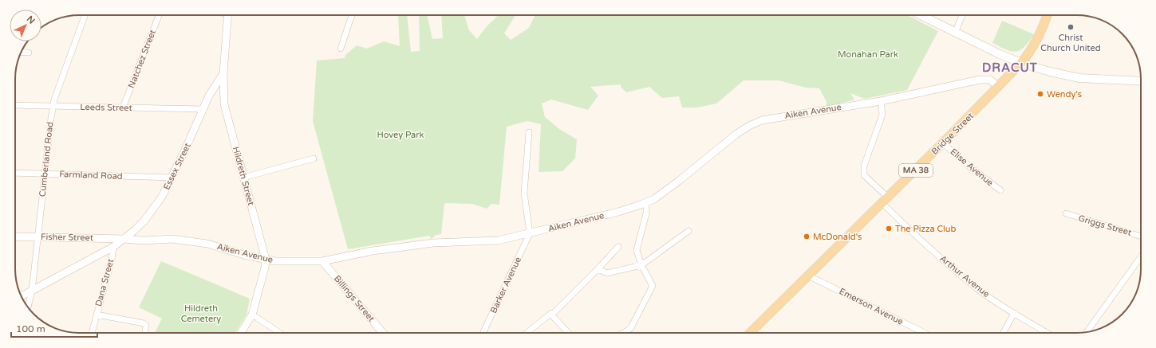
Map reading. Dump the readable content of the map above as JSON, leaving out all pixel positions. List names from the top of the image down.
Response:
{
  "streets": {
    "main road": ["Bridge Street", "MA 38"],
    "street": [
      "Natchez Street",
      "Leeds Street",
      "Aiken Avenue",
      "Cumberland Road",
      "Essex Street",
      "Elise Avenue",
      "Farmland Road",
      "Hildreth Street",
      "Griggs Street",
      "Fisher Street",
      "Arthur Avenue",
      "Dana Street",
      "Barker Avenue",
      "Billings Street",
      "Emerson Avenue"
    ]
  },
  "crossings": [
    ["Natchez Street", "Leeds Street"],
    ["Leeds Street", "Cumberland Road"],
    ["Leeds Street", "Essex Street"],
    ["Aiken Avenue", "Bridge Street"],
    ["Aiken Avenue", "Essex Street"],
    ["Aiken Avenue", "Hildreth Street"],
    ["Aiken Avenue", "Fisher Street"],
    ["Aiken Avenue", "Arthur Avenue"],
    ["Aiken Avenue", "Barker Avenue"],
    ["Aiken Avenue", "Billings Street"],
    ["Bridge Street", "Elise Avenue"],
    ["Bridge Street", "Arthur Avenue"],
    ["Bridge Street", "Emerson Avenue"],
    ["Cumberland Road", "Farmland Road"],
    ["Cumberland Road", "Fisher Street"],
    ["Essex Street", "Farmland Road"],
    ["Essex Street", "Hildreth Street"],
    ["Essex Street", "Fisher Street"],
    ["Essex Street", "Dana Street"]
  ],
  "districts": ["DRACUT"],
  "parks": ["Monahan Park", "Hovey Park", "Hildreth Cemetery"],
  "places": [
    "Christ Church United",
    "Wendy's",
    "The Pizza Club",
    "McDonald's"
  ],
  "scale_bar": "100 m",
  "north": "top right"
}
